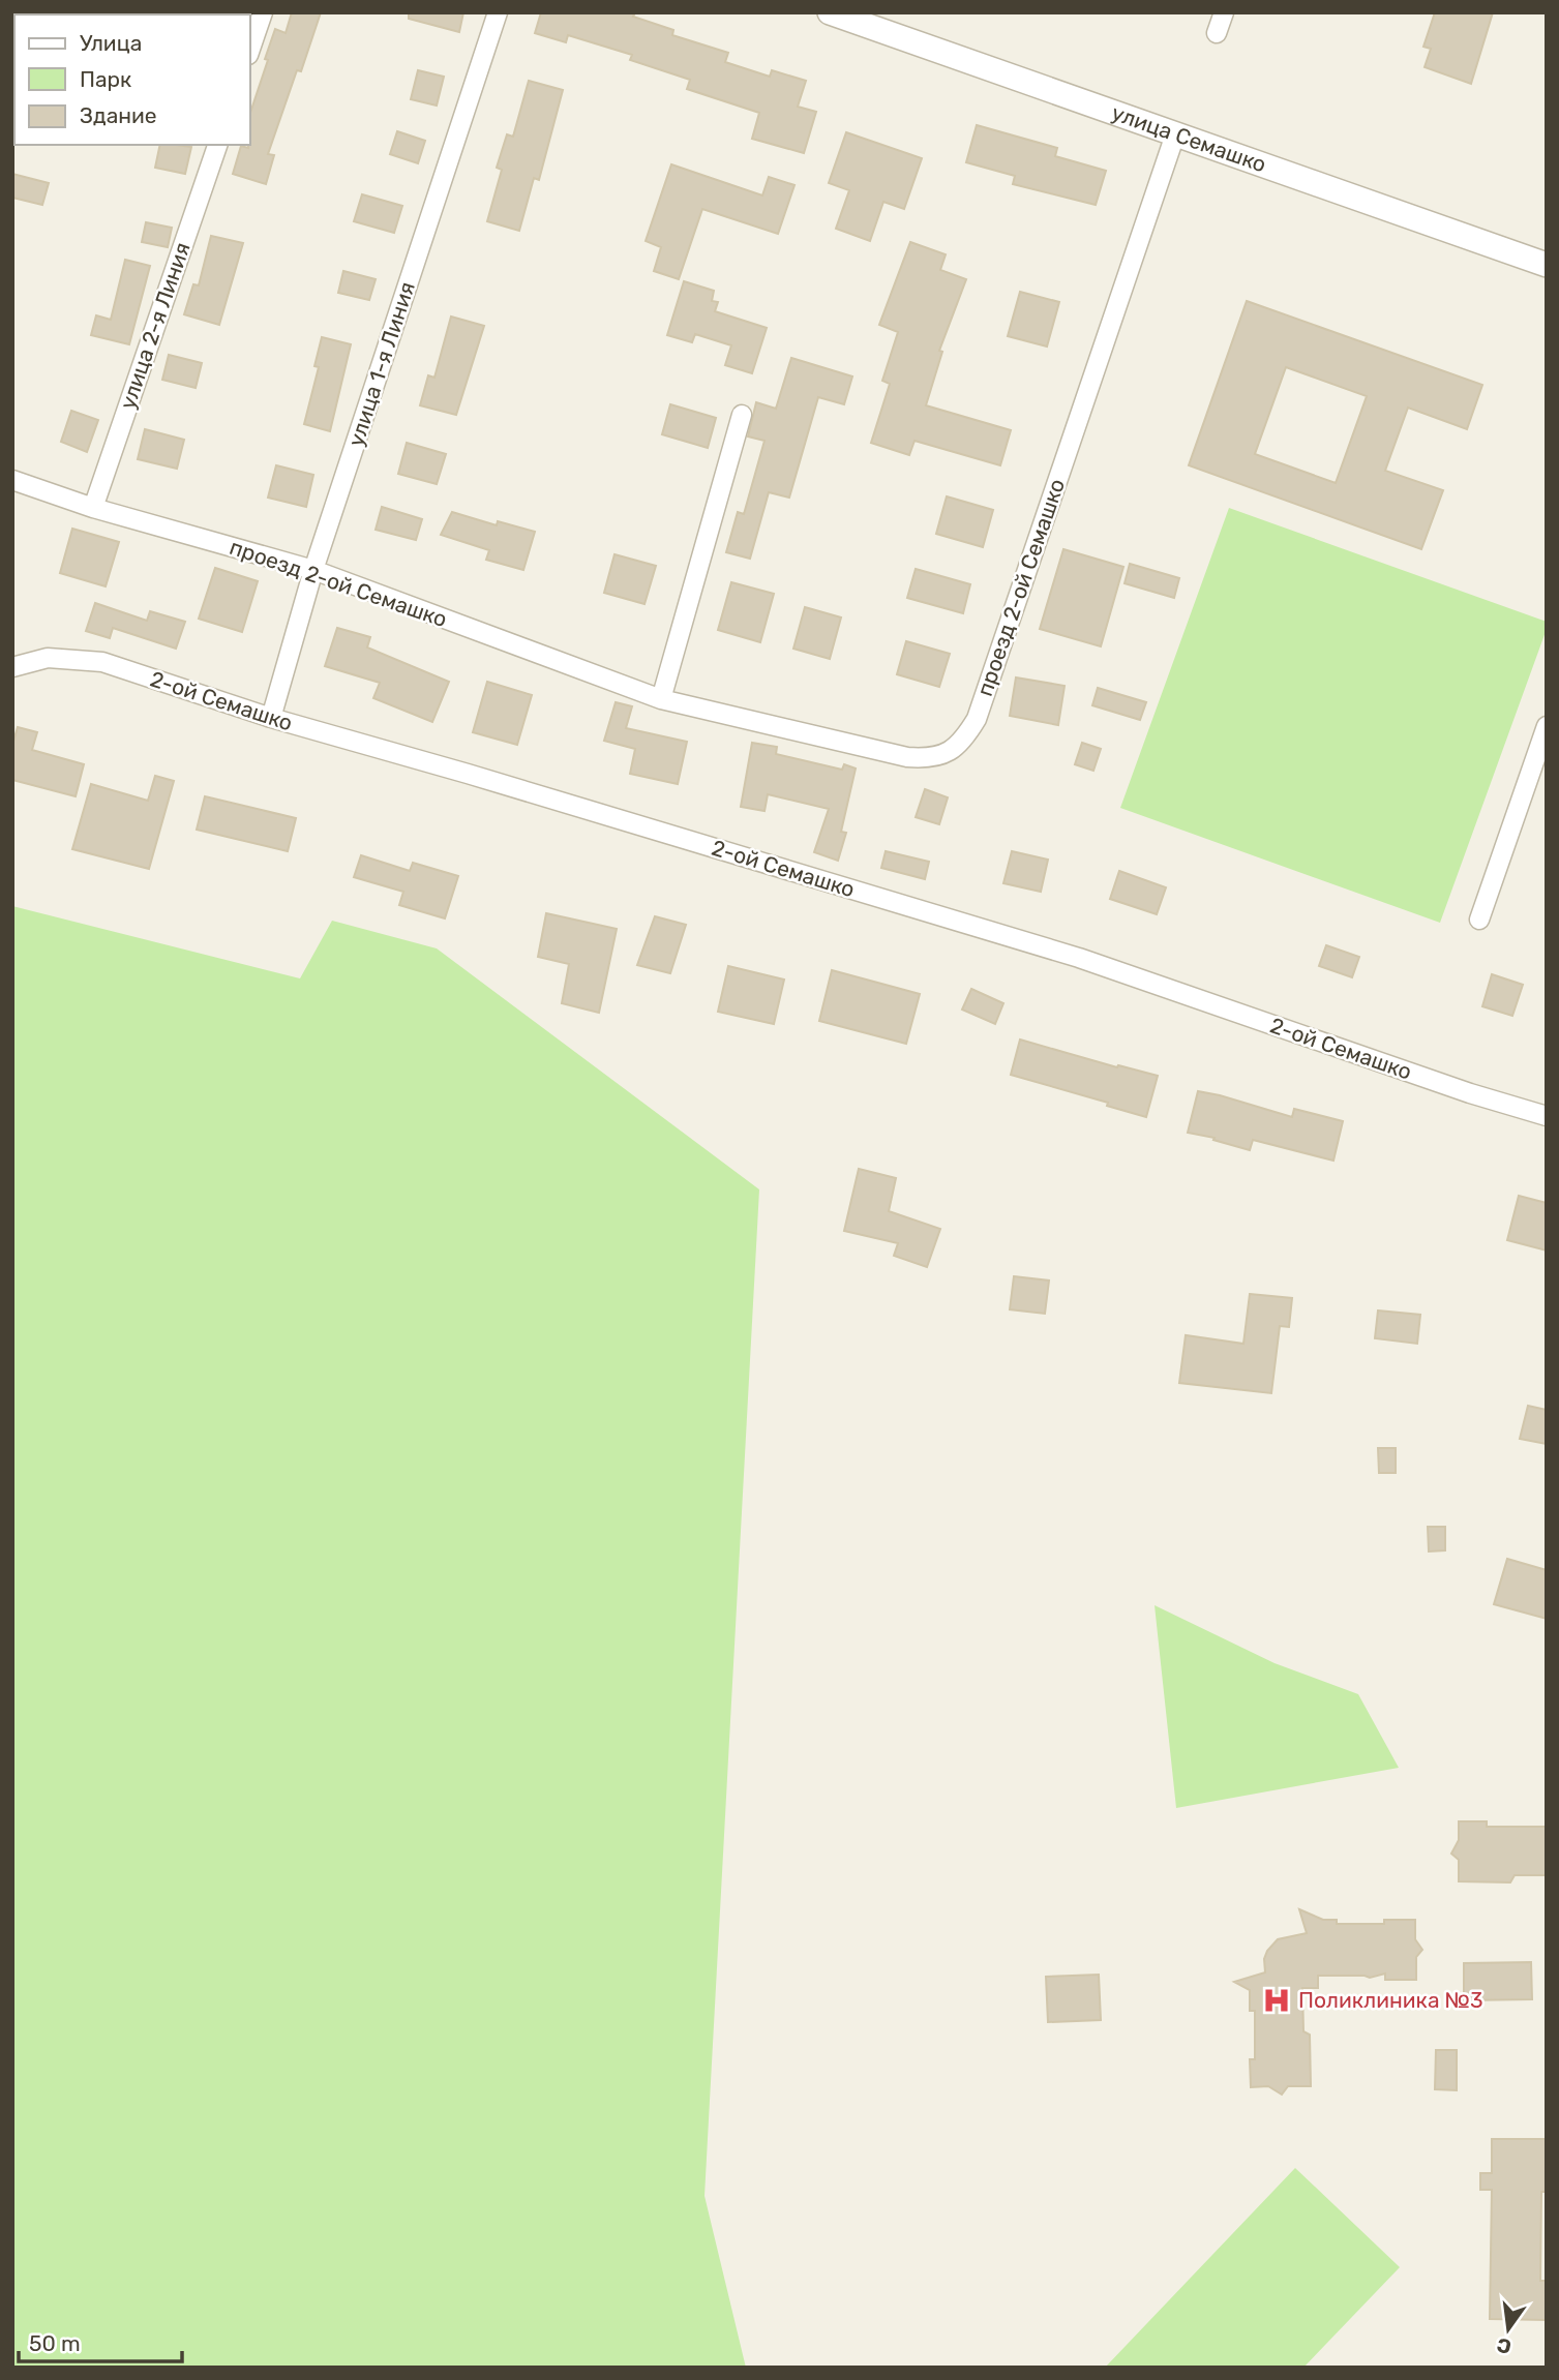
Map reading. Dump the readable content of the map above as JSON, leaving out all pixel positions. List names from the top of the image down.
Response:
{
  "streets": {
    "street": [
      "улица Семашко",
      "улица 2-я Линия",
      "улица 1-я Линия",
      "проезд 2-ой Семашко",
      "2-ой Семашко"
    ]
  },
  "crossings": [
    ["улица Семашко", "проезд 2-ой Семашко"],
    ["улица 2-я Линия", "проезд 2-ой Семашко"],
    ["улица 1-я Линия", "проезд 2-ой Семашко"],
    ["улица 1-я Линия", "2-ой Семашко"]
  ],
  "places": {
    "hospital": ["Поликлиника №3"]
  },
  "legend": ["Улица", "Парк", "Здание"],
  "scale_bar": "50 m",
  "north": "bottom"
}
